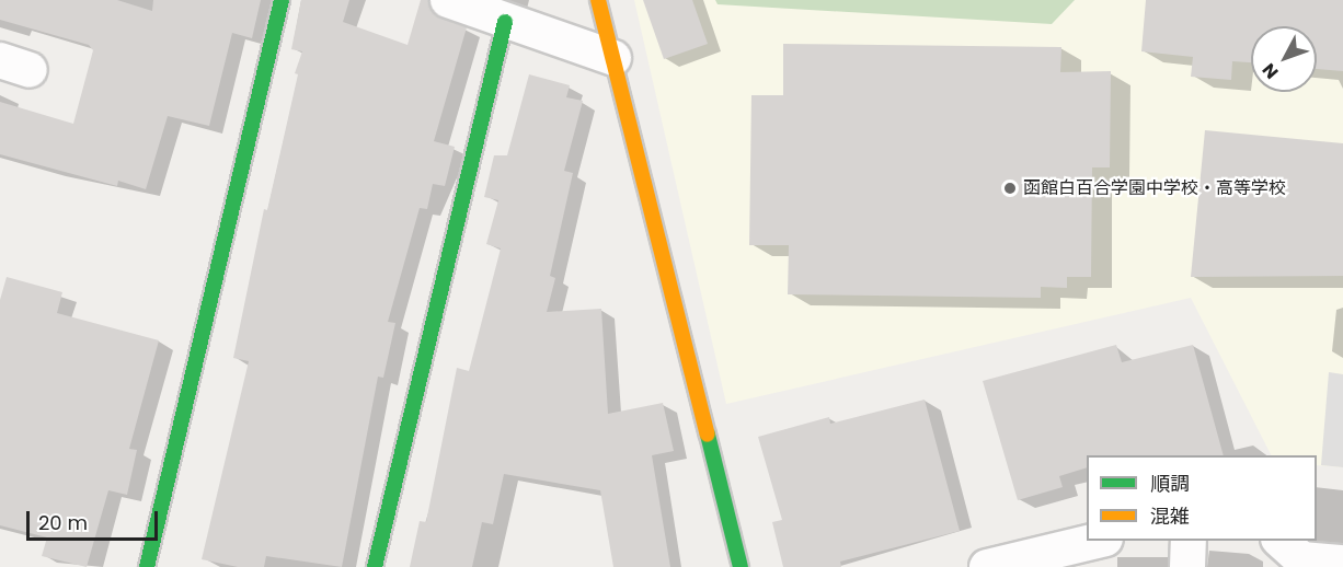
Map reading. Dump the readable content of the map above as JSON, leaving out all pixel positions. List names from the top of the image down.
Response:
{
  "places": ["函館白百合学園中学校・高等学校"],
  "legend": ["順調", "混雑"],
  "scale_bar": "20 m",
  "north": "bottom left"
}
